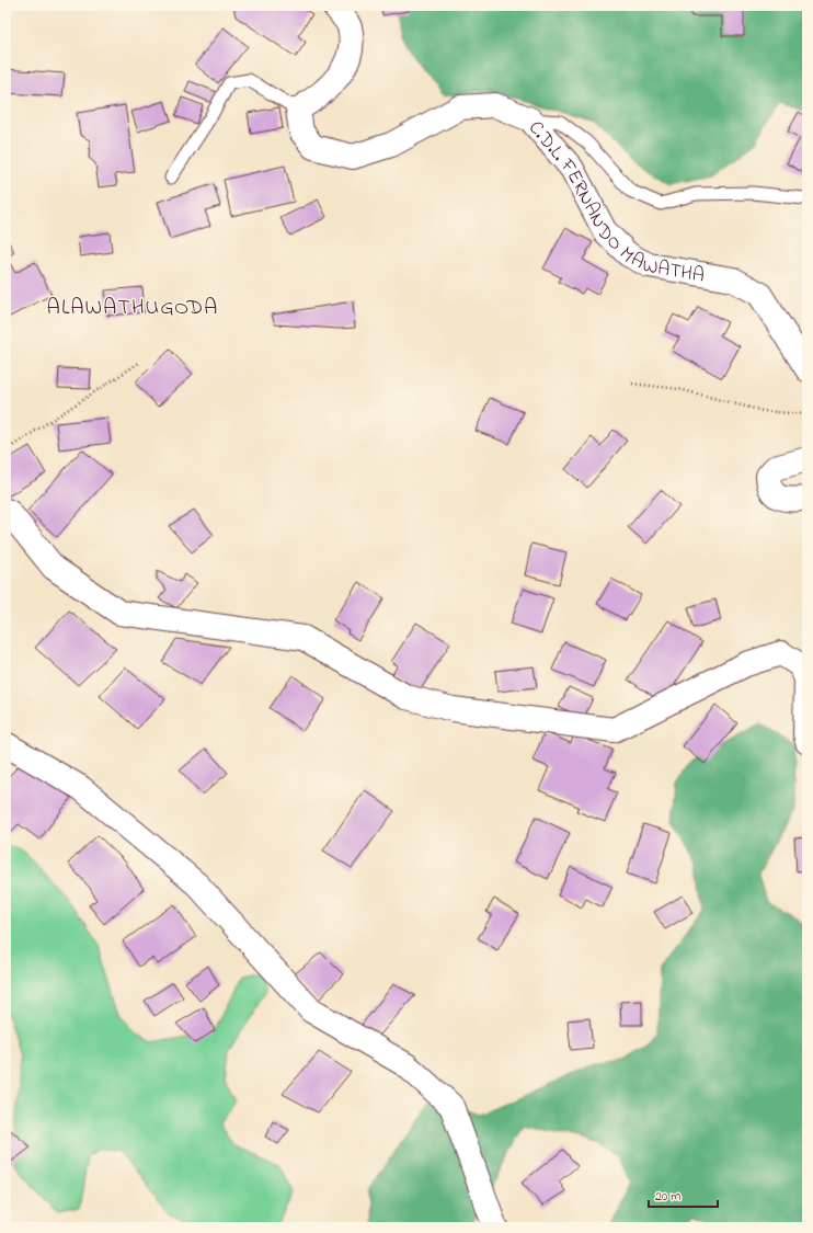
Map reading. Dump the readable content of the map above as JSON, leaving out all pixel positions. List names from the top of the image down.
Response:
{
  "streets": {
    "street": ["C.D.L. FERNANDO MAWATHA"]
  },
  "districts": ["ALAWATHUGODA"],
  "scale_bar": "20 m"
}
